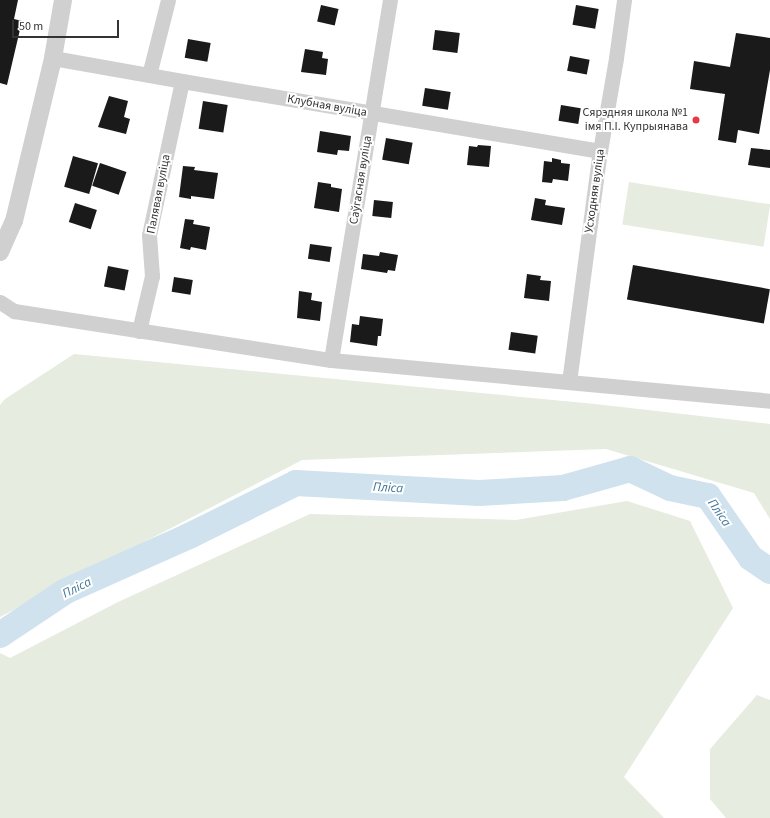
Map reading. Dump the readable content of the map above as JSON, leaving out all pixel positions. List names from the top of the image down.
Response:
{
  "streets": {
    "street": [
      "Клубная вуліца",
      "Саўгасная вуліца",
      "Усходняя вуліца",
      "Палявая вуліца"
    ]
  },
  "crossings": [
    ["Клубная вуліца", "Саўгасная вуліца"],
    ["Клубная вуліца", "Усходняя вуліца"],
    ["Клубная вуліца", "Палявая вуліца"]
  ],
  "water": ["Пліса"],
  "places": ["Сярэдняя школа №1 імя П.І. Купрыянава"],
  "scale_bar": "50 m"
}
